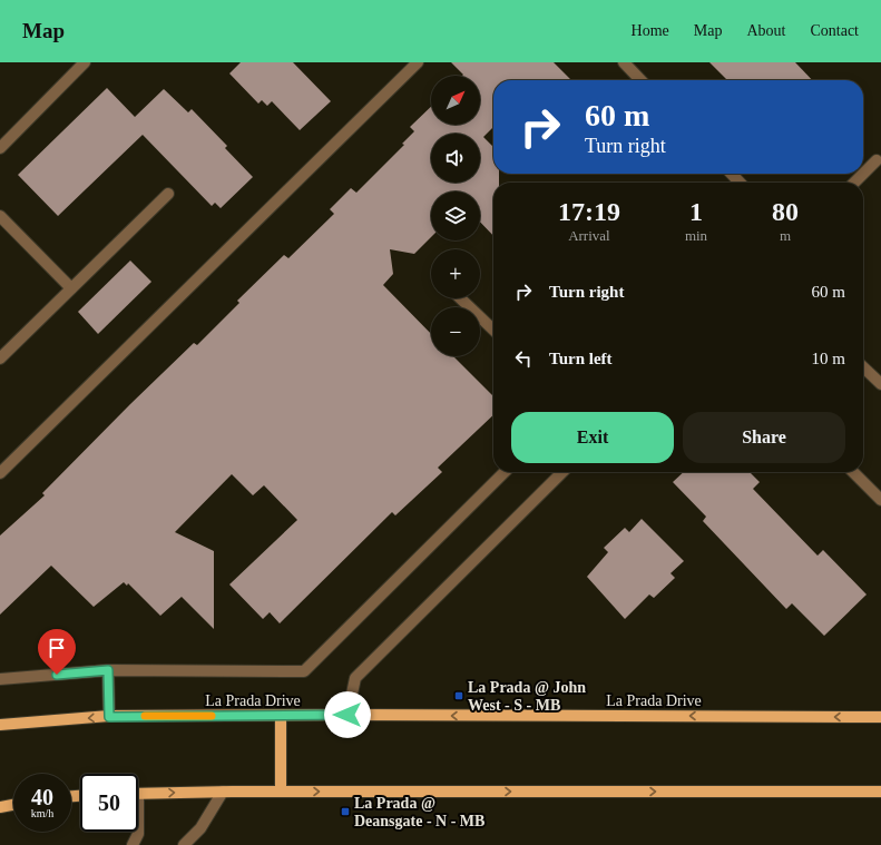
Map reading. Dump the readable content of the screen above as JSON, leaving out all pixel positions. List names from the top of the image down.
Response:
{
  "streets": {
    "main road": ["La Prada Drive"]
  },
  "places": {
    "transit": ["La Prada @ John West - S - MB", "La Prada @ Deansgate - N - MB"]
  },
  "north": "top right",
  "page": {
    "header": "Map",
    "nav": [
      "Home",
      "Map",
      "About",
      "Contact"
    ],
    "map_buttons": ["+", "−"],
    "turn": ["60 m", "Turn right"],
    "eta": [
      "17:19",
      "Arrival",
      "1",
      "min",
      "80",
      "m"
    ],
    "list": [
      {
        "name": "Turn right",
        "value": "60 m"
      },
      {
        "name": "Turn left",
        "value": "10 m"
      }
    ],
    "buttons": ["Exit", "Share"],
    "speed": "40 km/h",
    "limit": "50"
  }
}
